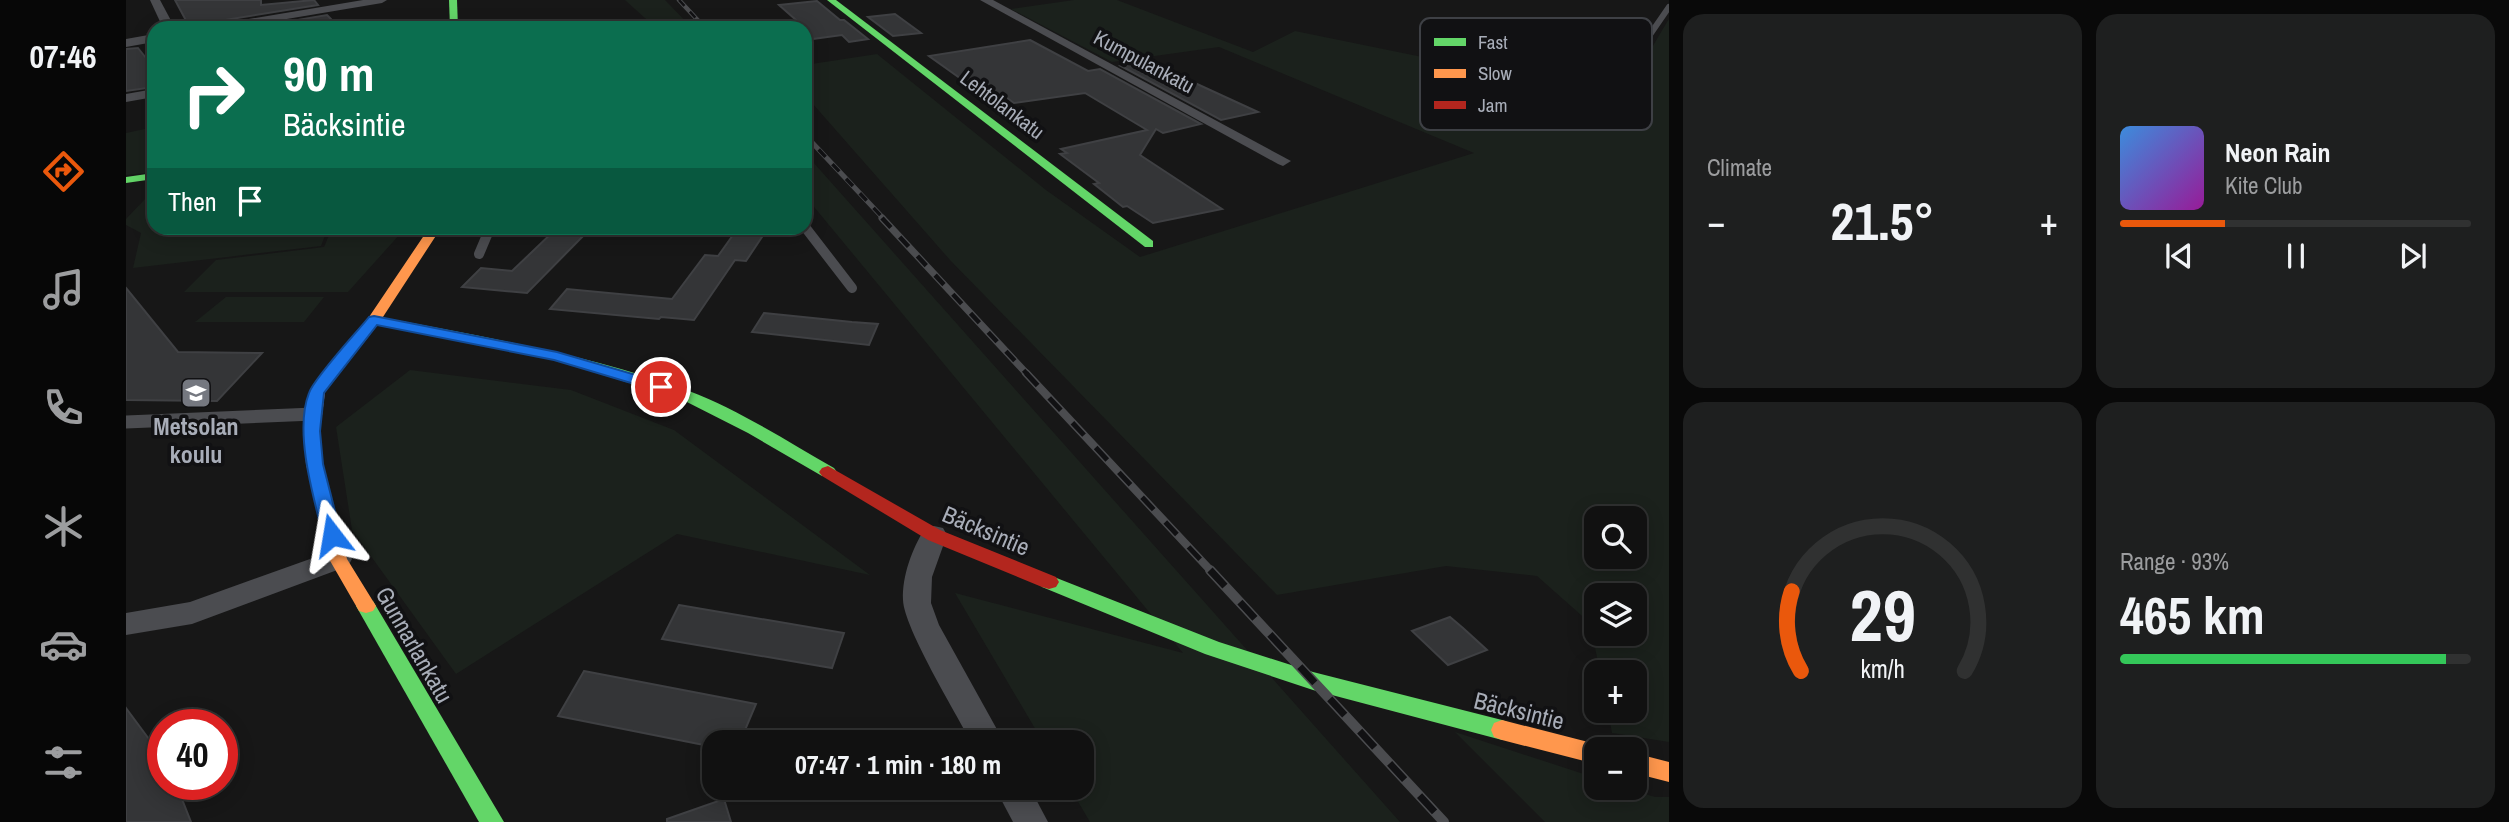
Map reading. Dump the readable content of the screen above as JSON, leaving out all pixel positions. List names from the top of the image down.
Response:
{
  "streets": {
    "street": [
      "Kumpulankatu",
      "Lehtolankatu",
      "Bäcksintie",
      "Gunnarlankatu"
    ]
  },
  "crossings": [
    ["Bäcksintie", "Gunnarlankatu"]
  ],
  "places": {
    "school or university": ["Metsolan koulu"]
  },
  "legend": ["Fast", "Slow", "Jam"],
  "page": {
    "tabs": "07:46",
    "tile": [
      "Climate",
      ["Range · 93%", "465 km"]
    ],
    "turn": ["90 m", "Bäcksintie"],
    "song": ["Neon Rain", "Kite Club"],
    "then": "Then",
    "heat": ["−", "21.5°", "+"],
    "map_buttons": ["+", "−"],
    "limit": "40",
    "trip": "07:47 · 1 min · 180 m",
    "gauge": ["29", "km/h"]
  }
}
